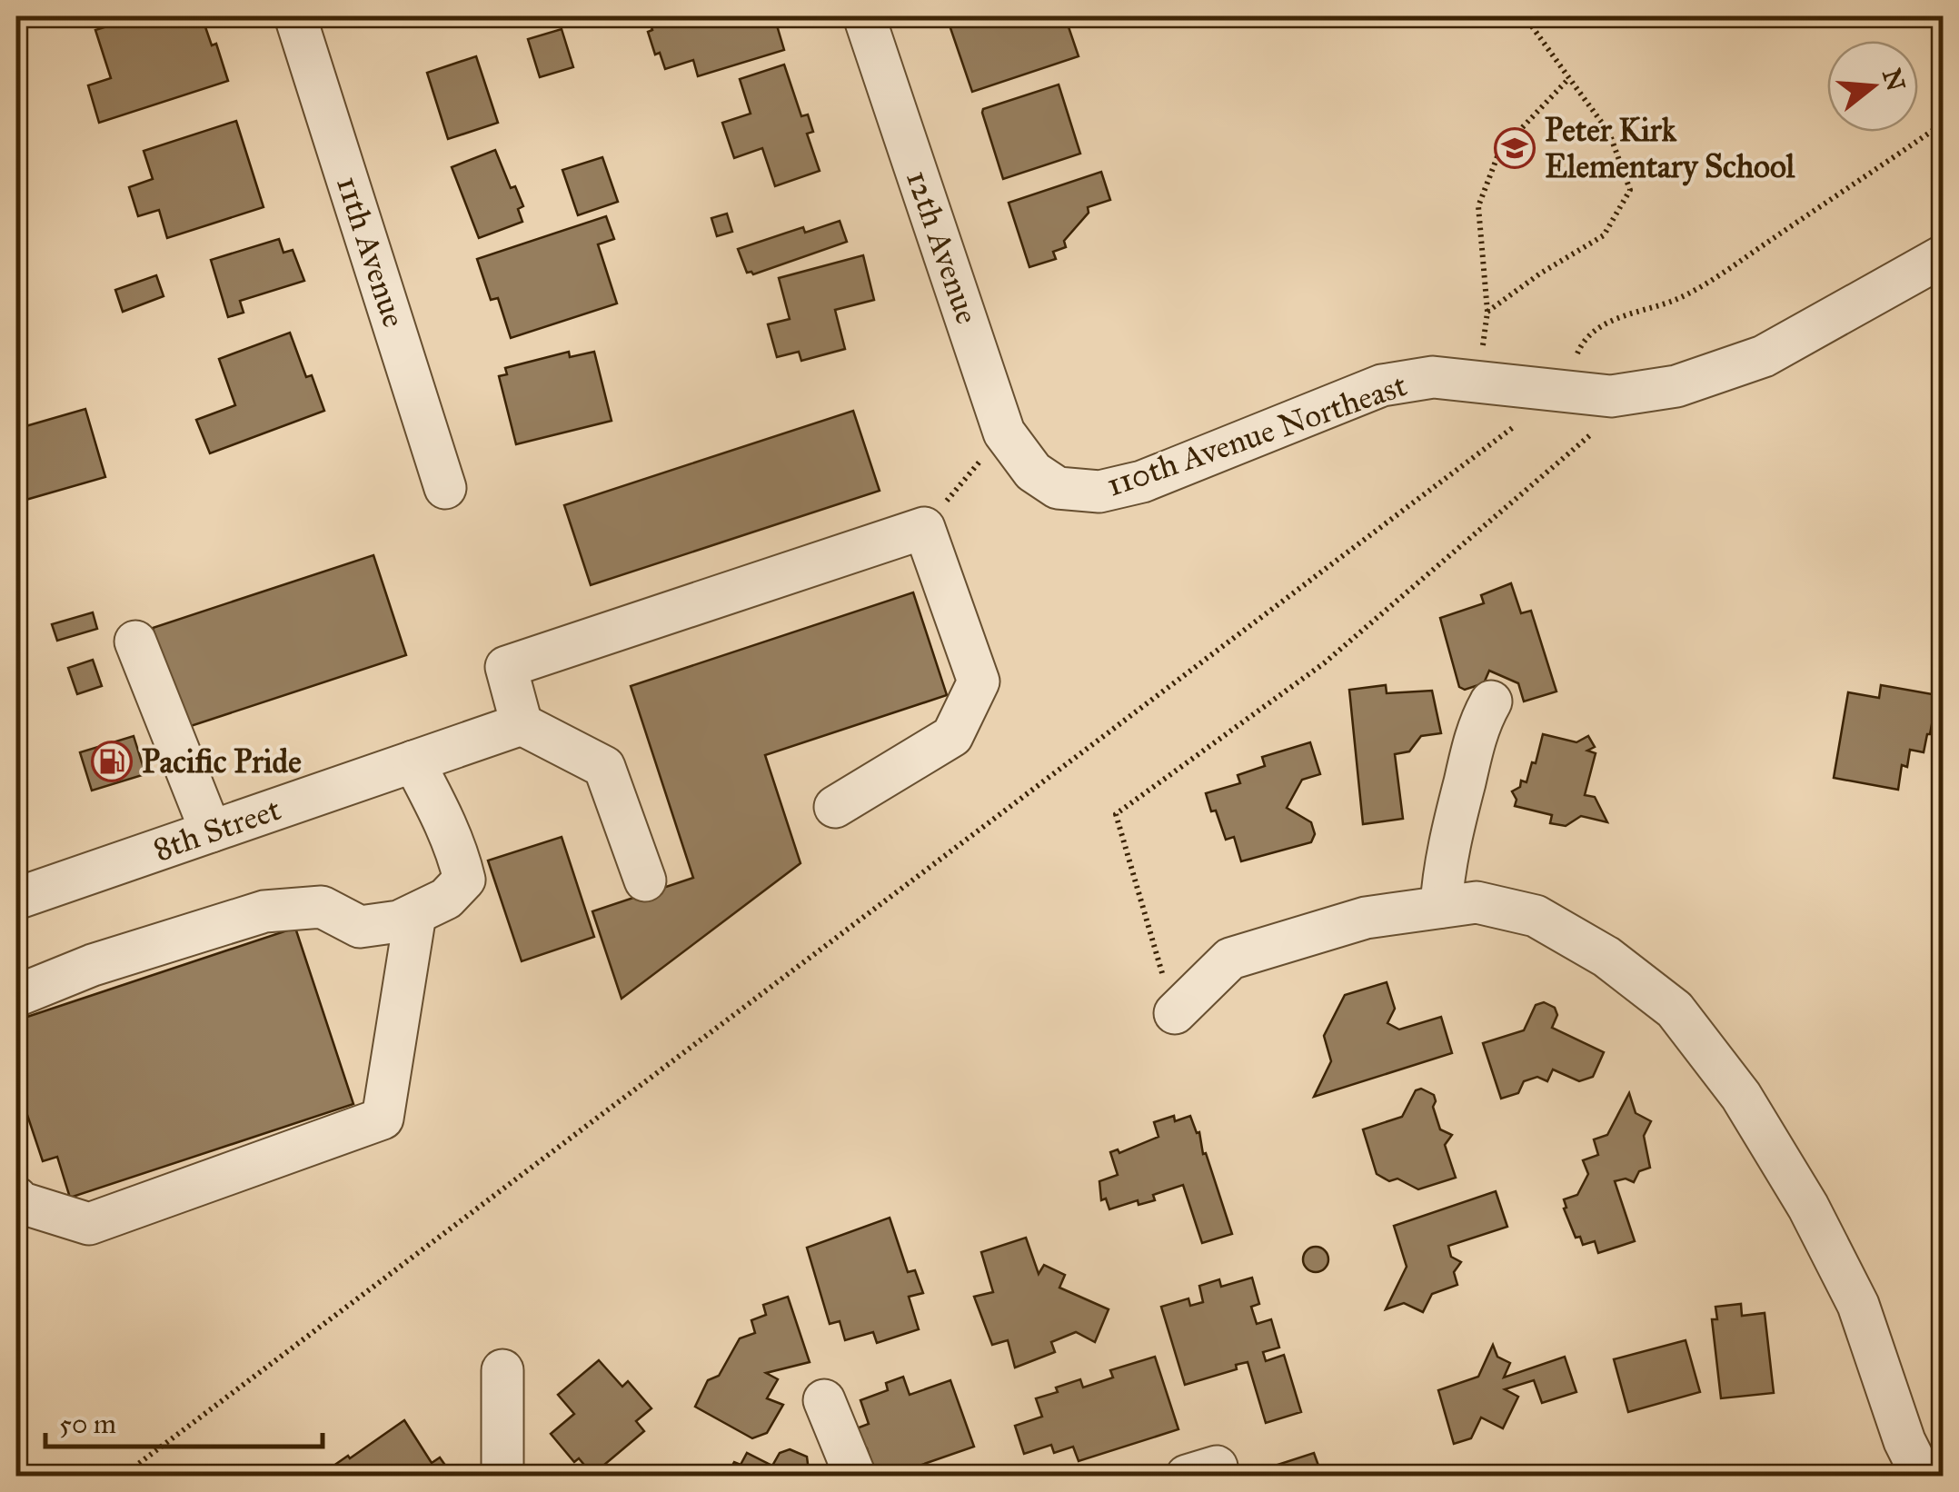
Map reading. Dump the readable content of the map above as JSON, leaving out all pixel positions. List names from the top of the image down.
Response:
{
  "streets": {
    "street": [
      "12th Avenue",
      "11th Avenue",
      "110th Avenue Northeast",
      "8th Street"
    ]
  },
  "crossings": [
    ["12th Avenue", "110th Avenue Northeast"]
  ],
  "places": {
    "school or university": ["Peter Kirk Elementary School"],
    "fuel station": ["Pacific Pride"]
  },
  "scale_bar": "50 m",
  "north": "right"
}
